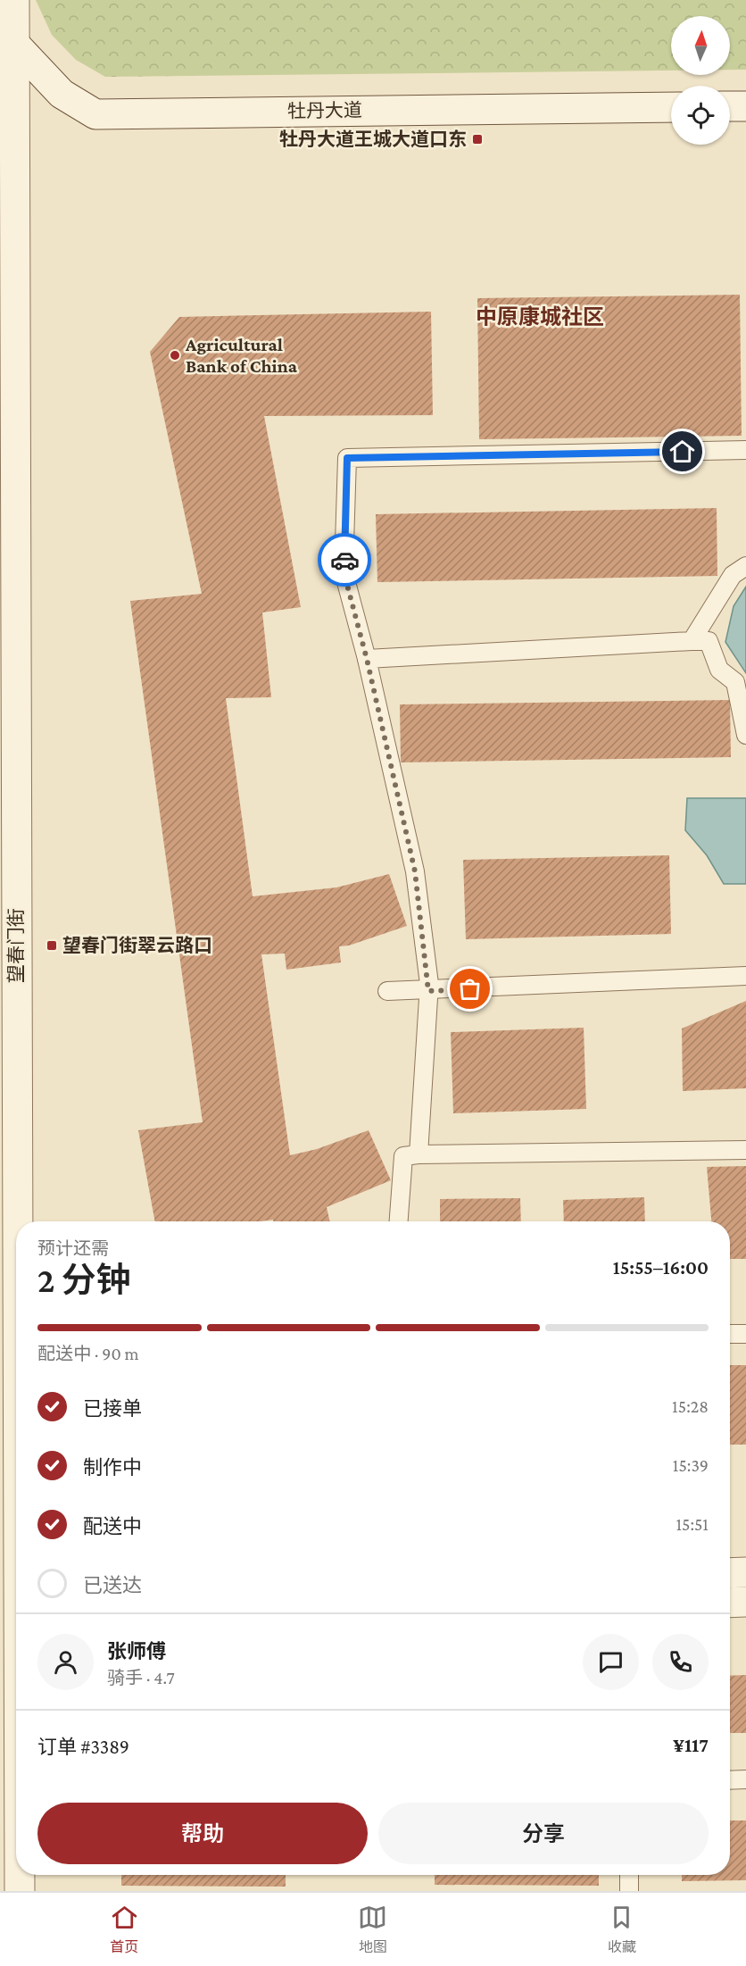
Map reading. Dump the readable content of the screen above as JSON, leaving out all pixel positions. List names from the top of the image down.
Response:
{
  "streets": {
    "street": ["牡丹大道", "望春门街"]
  },
  "crossings": [
    ["牡丹大道", "望春门街"]
  ],
  "districts": ["中原康城社区"],
  "places": {
    "transit": ["牡丹大道王城大道口东", "望春门街翠云路口"],
    "other": ["Agricultural Bank of China"]
  },
  "north": "top",
  "page": {
    "heading": ["2 分钟", "预计还需", "15:55–16:00"],
    "panel": [
      "张师傅",
      "骑手 · 4.7",
      "订单 #3389",
      "¥117"
    ],
    "bar": "配送中 · 90 m",
    "list": [
      ["已接单", "15:28"],
      ["制作中", "15:39"],
      ["配送中", "15:51"],
      "已送达"
    ],
    "buttons": ["帮助", "分享"],
    "tabs": ["首页", "地图", "收藏"]
  }
}
